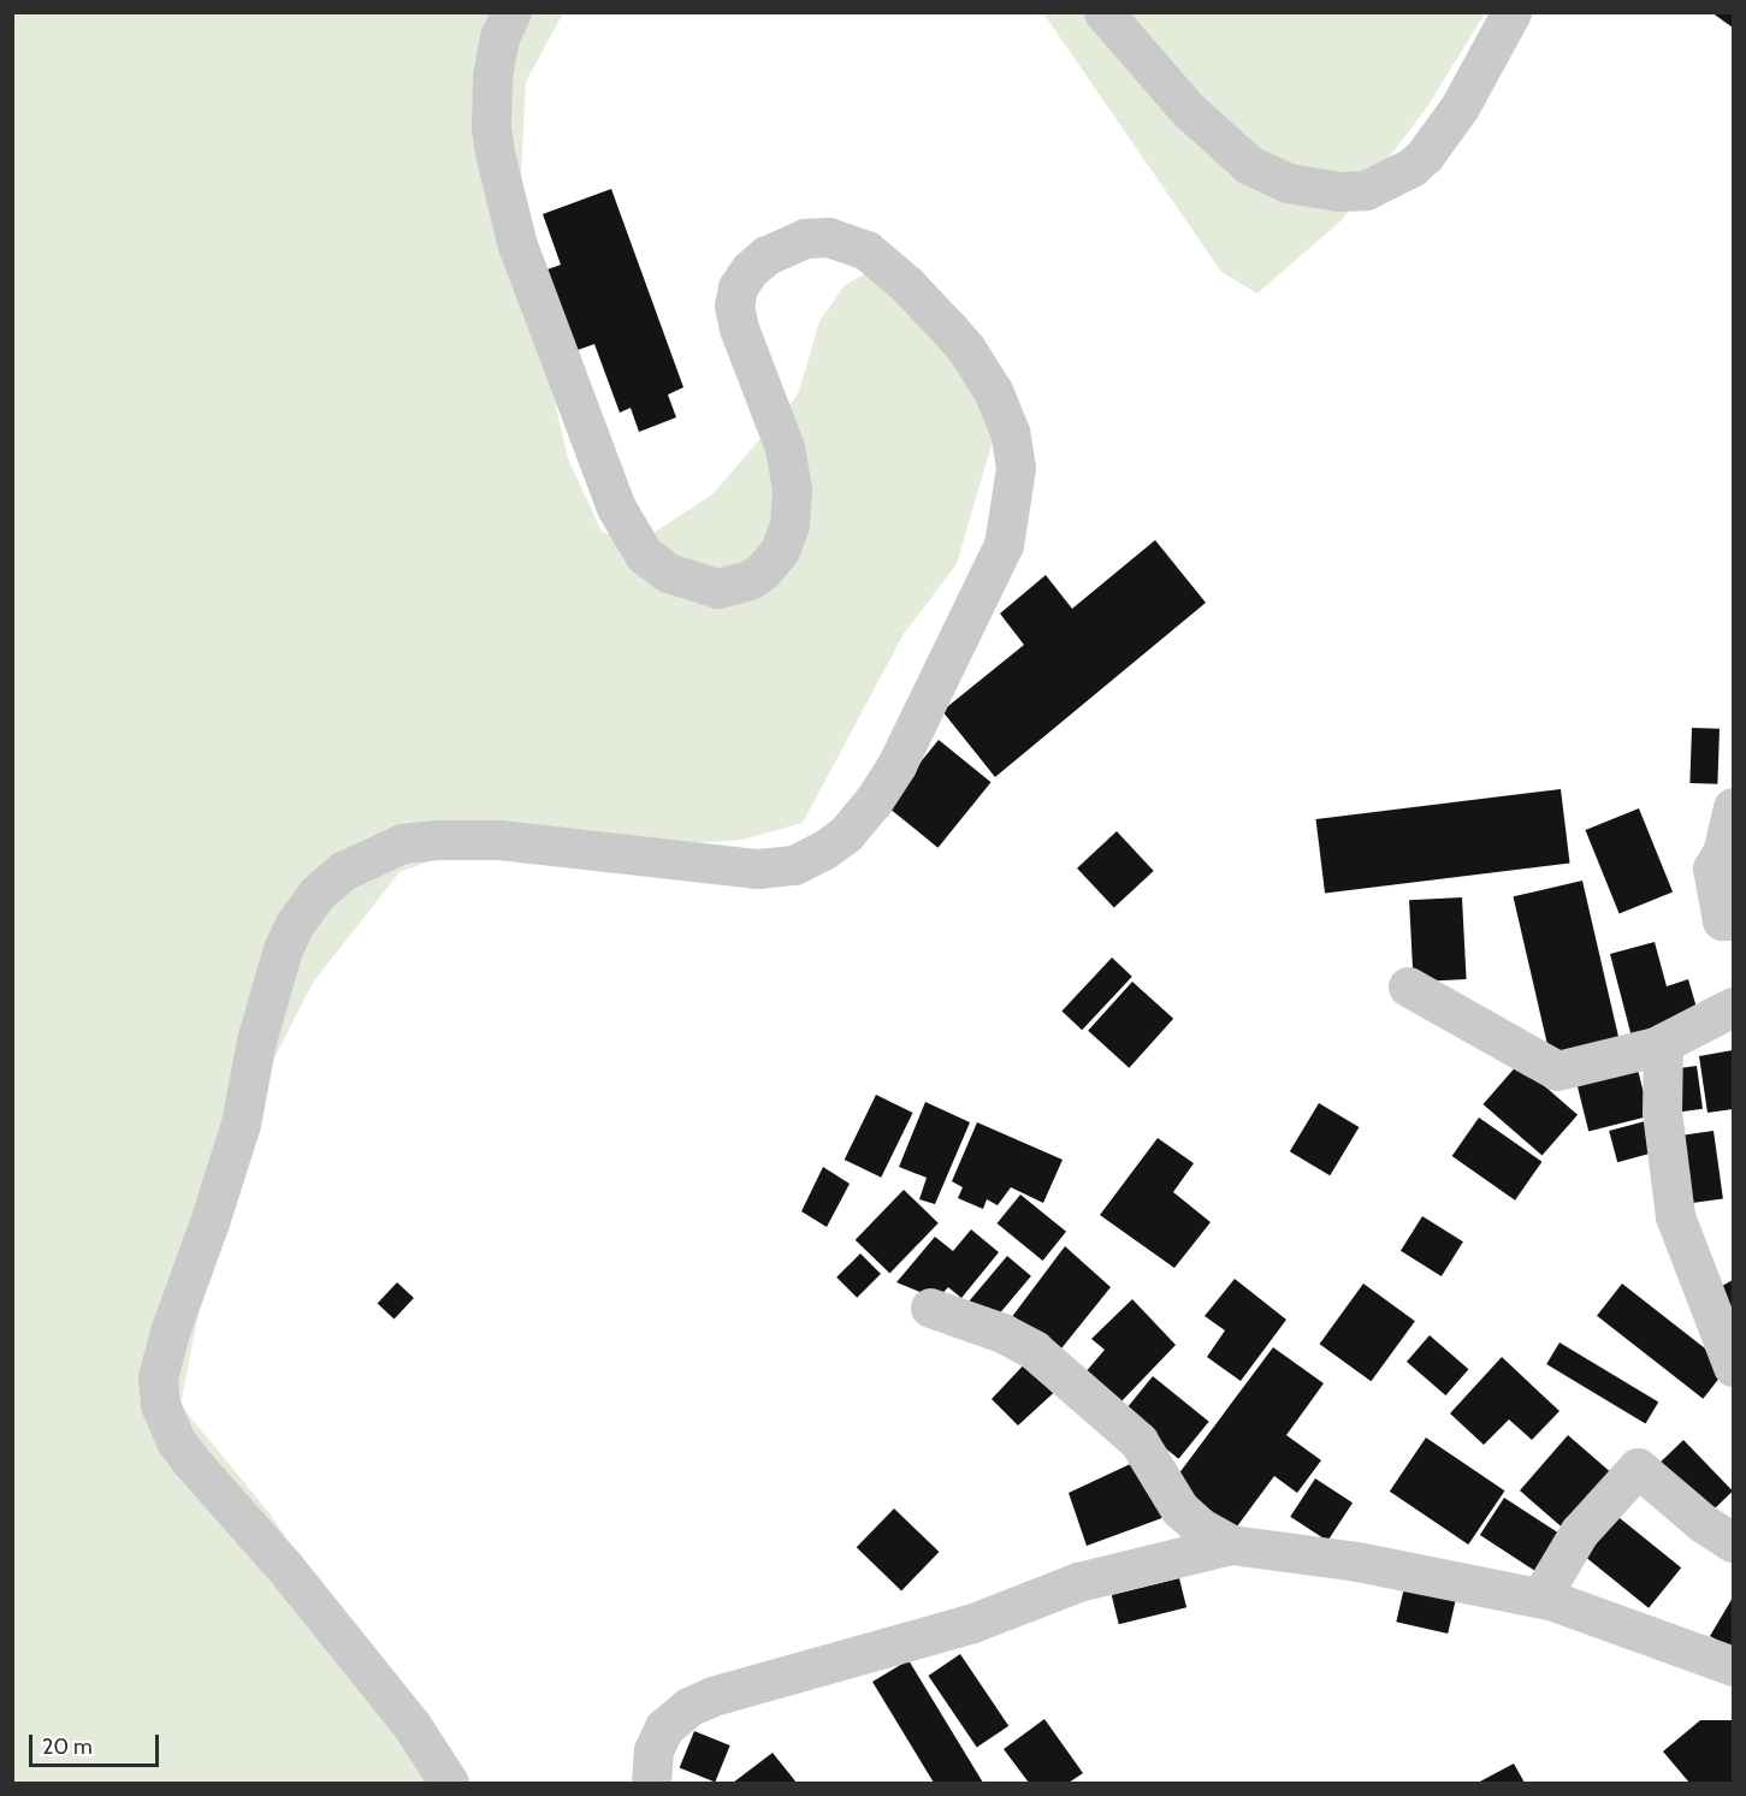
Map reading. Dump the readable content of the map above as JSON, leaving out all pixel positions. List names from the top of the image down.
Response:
{
  "scale_bar": "20 m"
}
